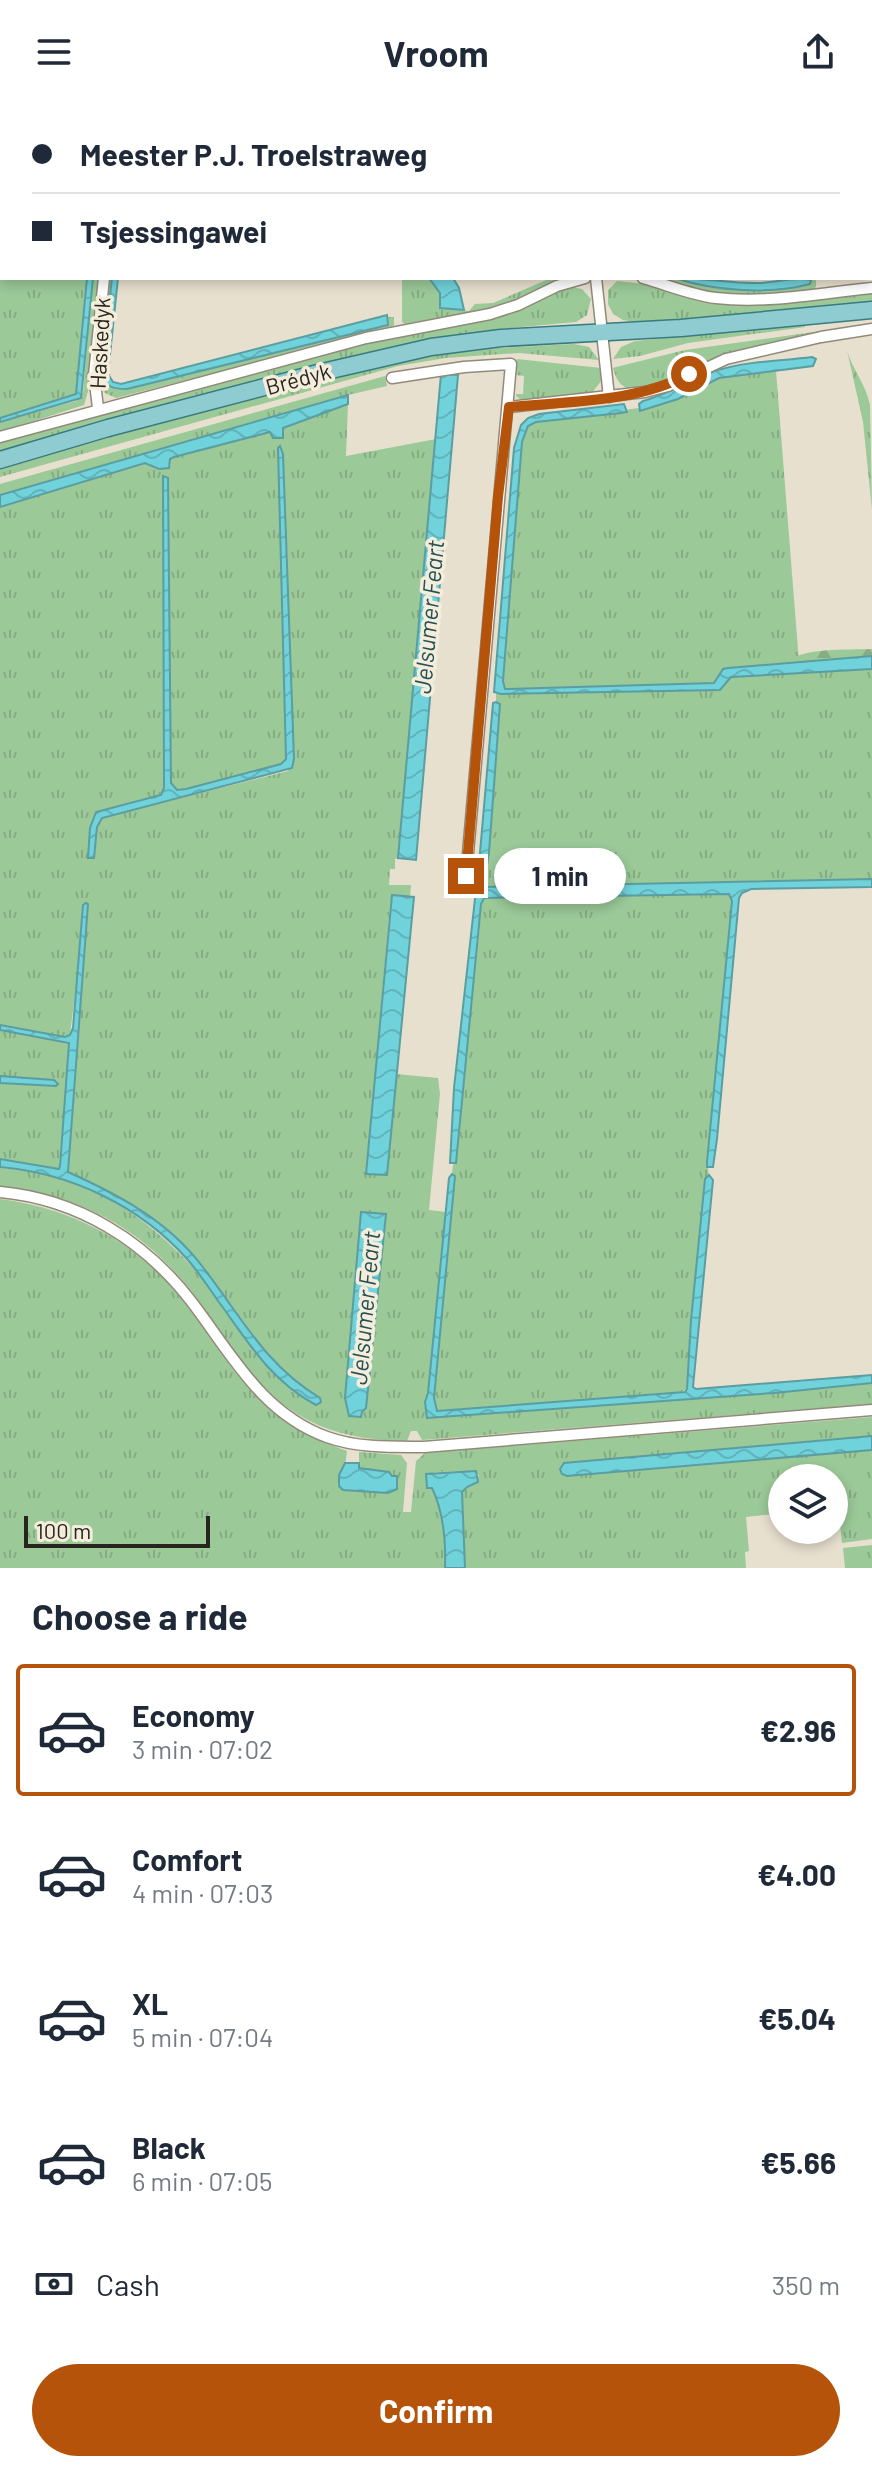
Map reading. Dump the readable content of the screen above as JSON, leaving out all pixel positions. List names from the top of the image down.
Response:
{
  "streets": {
    "main road": ["Brédyk"],
    "street": ["Haskedyk"]
  },
  "crossings": [
    ["Haskedyk", "Brédyk"]
  ],
  "water": ["Jelsumer Feart"],
  "scale_bar": "100 m",
  "page": {
    "header": "Vroom",
    "banner": ["Meester P.J. Troelstraweg", "Tsjessingawei"],
    "bubble": "1 min",
    "scale": "100 m",
    "heading": "Choose a ride",
    "list": [
      {
        "name": "Economy",
        "note": "3 min · 07:02",
        "value": "€2.96"
      },
      {
        "name": "Comfort",
        "note": "4 min · 07:03",
        "value": "€4.00"
      },
      {
        "name": "XL",
        "note": "5 min · 07:04",
        "value": "€5.04"
      },
      {
        "name": "Black",
        "note": "6 min · 07:05",
        "value": "€5.66"
      }
    ],
    "pay": ["Cash", "350 m"],
    "buttons": "Confirm"
  }
}
